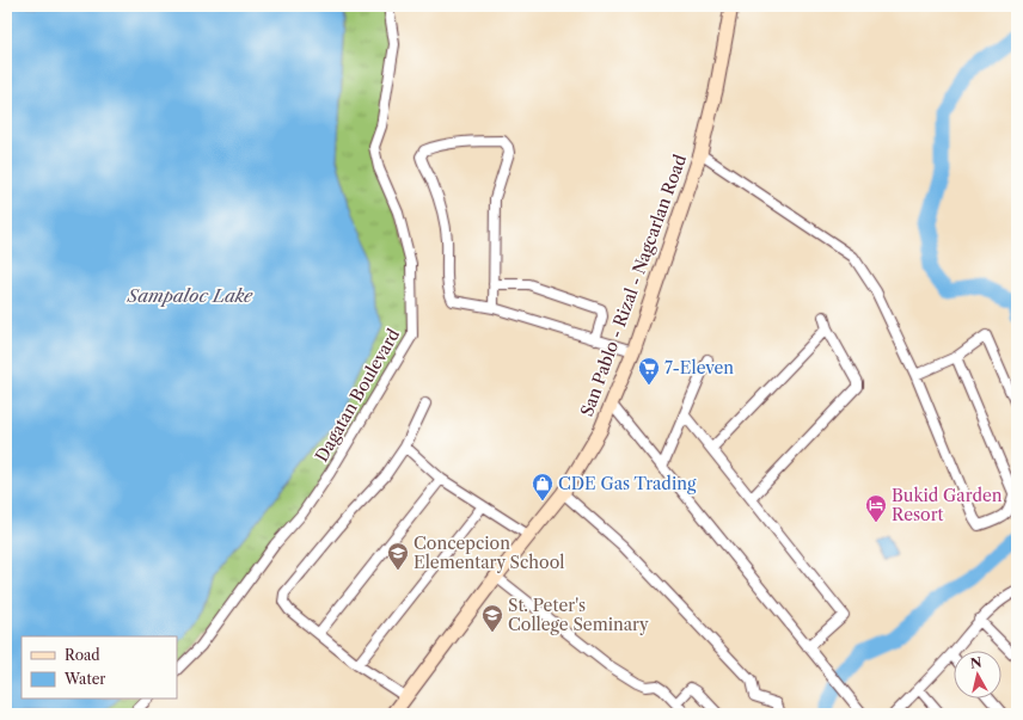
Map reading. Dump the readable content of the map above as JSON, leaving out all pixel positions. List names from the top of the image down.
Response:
{
  "streets": {
    "main road": ["San Pablo - Rizal - Nagcarlan Road"],
    "street": ["Dagatan Boulevard"]
  },
  "water": ["Sampaloc Lake"],
  "places": {
    "supermarket": ["7-Eleven"],
    "shop": ["CDE Gas Trading"],
    "hotel": ["Bukid Garden Resort"],
    "school or university": ["Concepcion Elementary School", "St. Peter's College Seminary"]
  },
  "legend": ["Road", "Water"],
  "north": "top"
}
